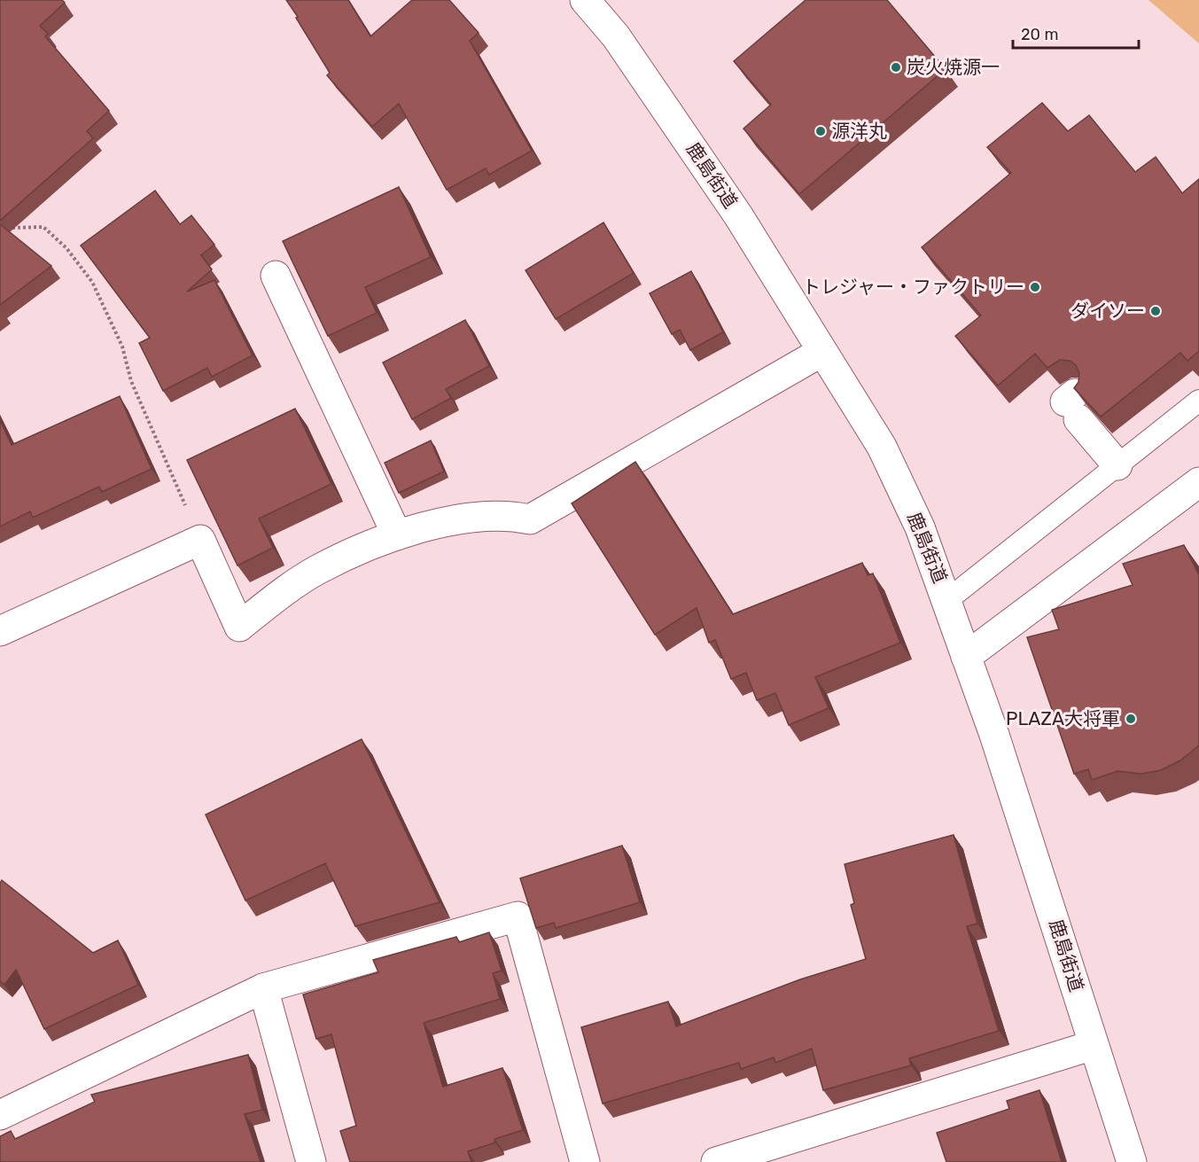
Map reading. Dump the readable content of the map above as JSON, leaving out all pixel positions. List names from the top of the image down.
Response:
{
  "streets": {
    "street": ["鹿島街道"]
  },
  "places": [
    "炭火焼源一",
    "源洋丸",
    "トレジャー・ファクトリー",
    "ダイソー",
    "PLAZA大将軍"
  ],
  "scale_bar": "20 m"
}
